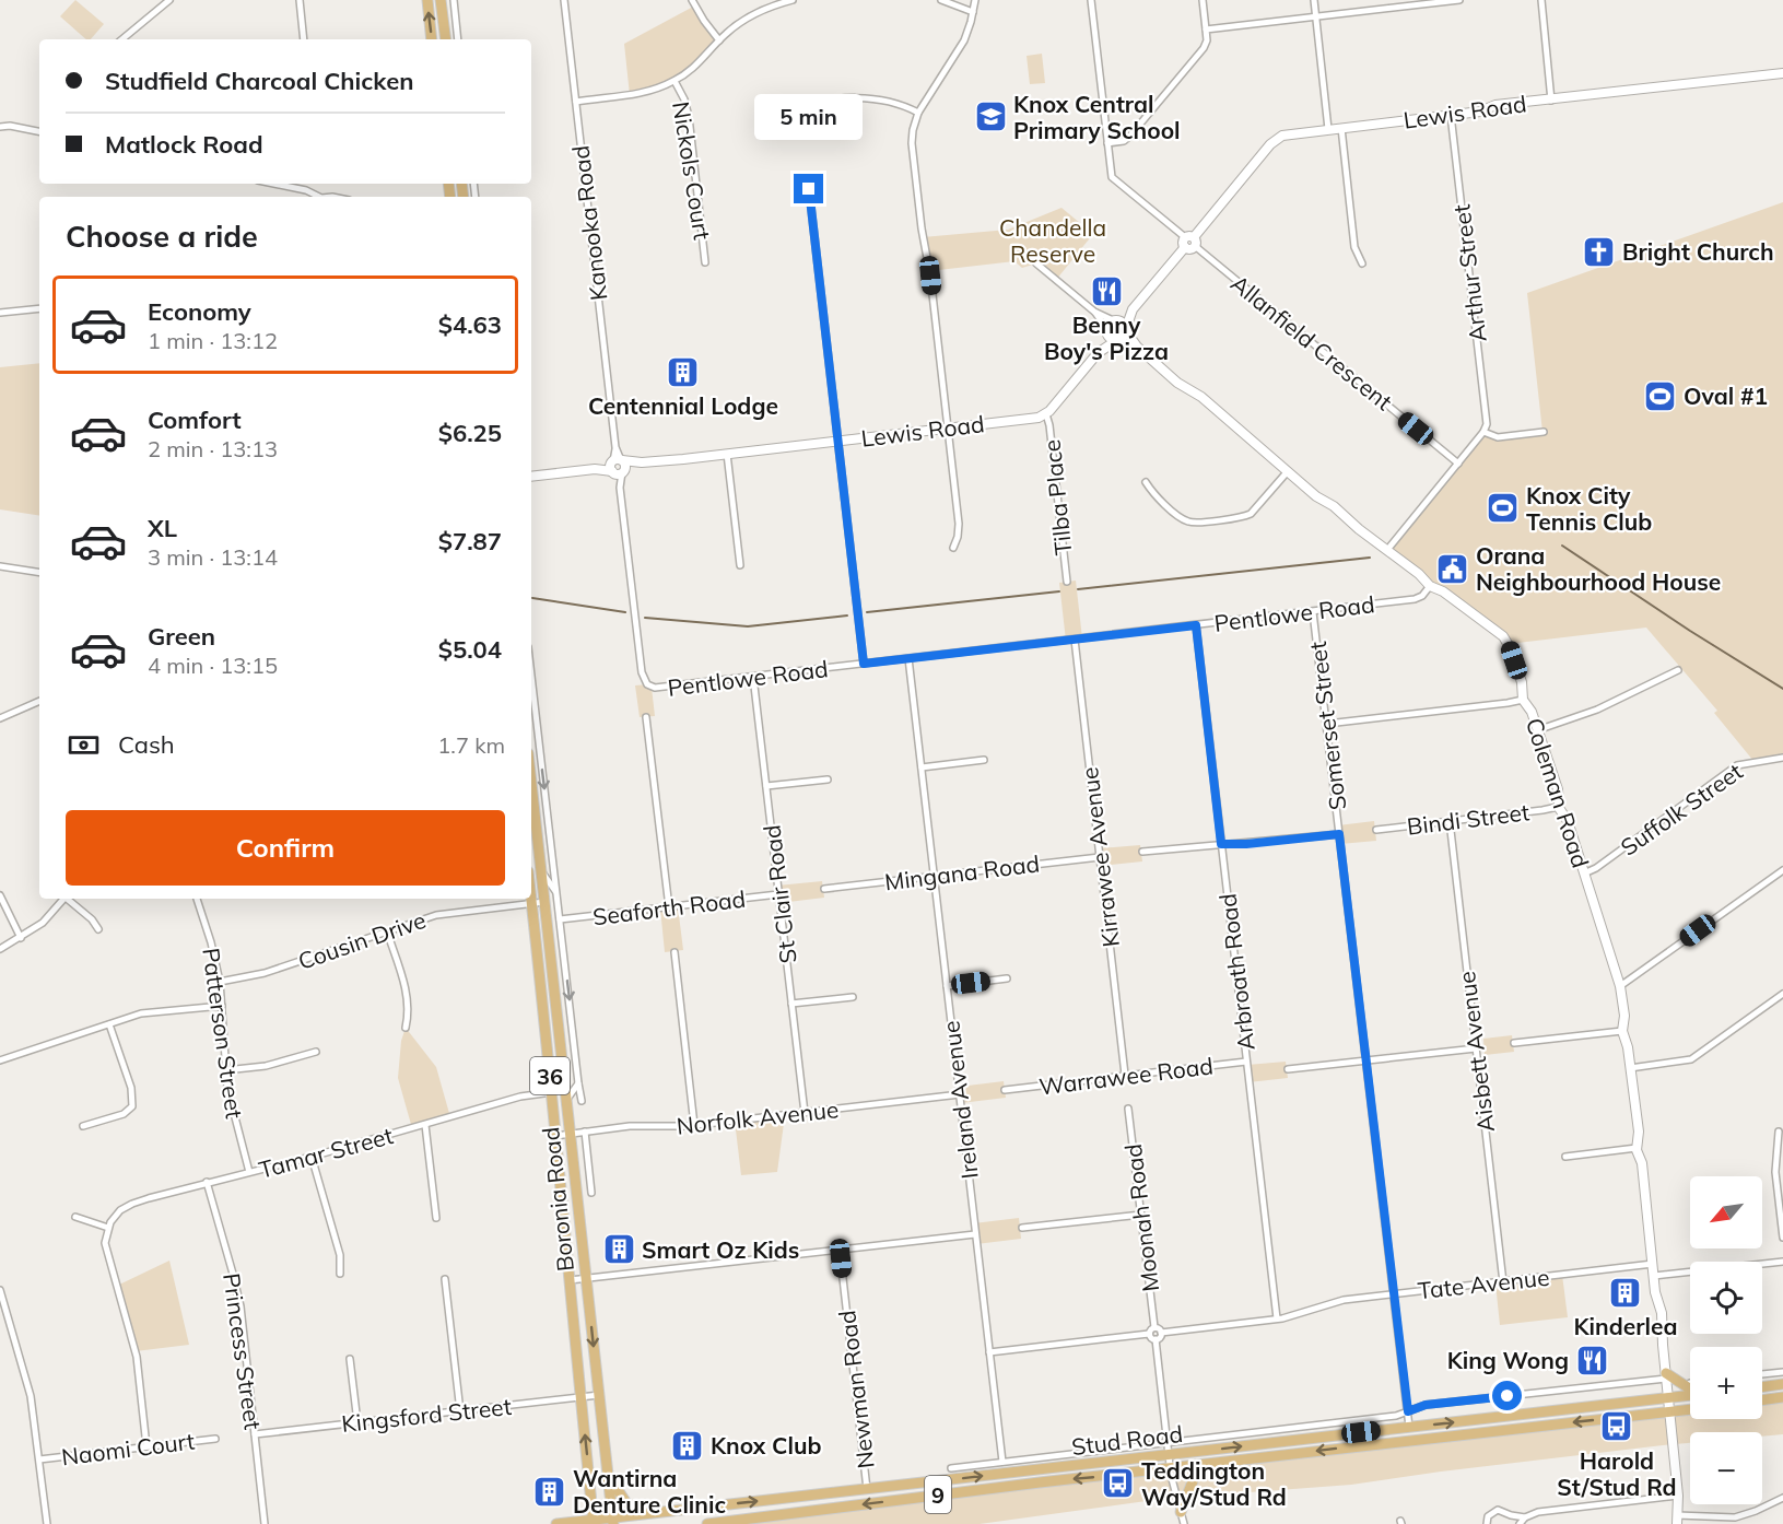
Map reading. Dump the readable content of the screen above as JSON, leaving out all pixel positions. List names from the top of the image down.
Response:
{
  "streets": {
    "main road": [
      "36",
      "Boronia Road",
      "Stud Road",
      "9"
    ],
    "street": [
      "Lewis Road",
      "Nickols Court",
      "Kanooka Road",
      "Arthur Street",
      "Allanfield Crescent",
      "Tilba Place",
      "Pentlowe Road",
      "Somerset Street",
      "Coleman Road",
      "Suffolk Street",
      "Bindi Street",
      "Kirrawee Avenue",
      "Mingana Road",
      "St Clair Road",
      "Seaforth Road",
      "Cousin Drive",
      "Arbroath Road",
      "Patterson Street",
      "Aisbett Avenue",
      "Warrawee Road",
      "Ireland Avenue",
      "Norfolk Avenue",
      "Tamar Street",
      "Moonah Road",
      "Tate Avenue",
      "Princess Street",
      "Newman Road",
      "Kingsford Street",
      "Naomi Court"
    ]
  },
  "crossings": [
    ["Lewis Road", "Kanooka Road"],
    ["Lewis Road", "Arthur Street"],
    ["Lewis Road", "Allanfield Crescent"],
    ["Lewis Road", "Tilba Place"],
    ["Lewis Road", "Pentlowe Road"],
    ["Lewis Road", "Coleman Road"],
    ["Kanooka Road", "Pentlowe Road"],
    ["Pentlowe Road", "Somerset Street"],
    ["Pentlowe Road", "Coleman Road"],
    ["Pentlowe Road", "Kirrawee Avenue"],
    ["Pentlowe Road", "St Clair Road"],
    ["Pentlowe Road", "Arbroath Road"],
    ["Pentlowe Road", "Ireland Avenue"],
    ["Somerset Street", "Tate Avenue"],
    ["Somerset Street", "Stud Road"],
    ["Coleman Road", "Suffolk Street"],
    ["Coleman Road", "Bindi Street"],
    ["Coleman Road", "Tate Avenue"],
    ["Coleman Road", "Stud Road"],
    ["Bindi Street", "Aisbett Avenue"],
    ["Kirrawee Avenue", "Mingana Road"],
    ["Kirrawee Avenue", "Warrawee Road"],
    ["Mingana Road", "Ireland Avenue"],
    ["St Clair Road", "Seaforth Road"],
    ["St Clair Road", "Norfolk Avenue"],
    ["Cousin Drive", "Patterson Street"],
    ["Cousin Drive", "Boronia Road"],
    ["Arbroath Road", "Warrawee Road"],
    ["Arbroath Road", "Tate Avenue"],
    ["Patterson Street", "Tamar Street"],
    ["Aisbett Avenue", "Tate Avenue"],
    ["Ireland Avenue", "Norfolk Avenue"],
    ["Ireland Avenue", "Stud Road"],
    ["Norfolk Avenue", "Boronia Road"],
    ["Tamar Street", "Boronia Road"],
    ["Tamar Street", "Princess Street"],
    ["Boronia Road", "Kingsford Street"],
    ["Boronia Road", "Stud Road"],
    ["Moonah Road", "Tate Avenue"],
    ["Princess Street", "Kingsford Street"],
    ["Newman Road", "Stud Road"]
  ],
  "parks": ["Chandella Reserve"],
  "places": {
    "school or university": ["Knox Central Primary School"],
    "church": ["Bright Church"],
    "restaurant": ["Benny Boy's Pizza", "King Wong"],
    "building": [
      "Centennial Lodge",
      "Smart Oz Kids",
      "Kinderlea",
      "Knox Club",
      "Wantirna Denture Clinic"
    ],
    "sports": ["Oval #1", "Knox City Tennis Club"],
    "public building": ["Orana Neighbourhood House"],
    "bus stop": ["Harold St/Stud Rd", "Teddington Way/Stud Rd"]
  },
  "north": "bottom left",
  "page": {
    "banner": ["Studfield Charcoal Chicken", "Matlock Road"],
    "bubble": "5 min",
    "heading": "Choose a ride",
    "list": [
      {
        "name": "Economy",
        "note": "1 min · 13:12",
        "value": "$4.63"
      },
      {
        "name": "Comfort",
        "note": "2 min · 13:13",
        "value": "$6.25"
      },
      {
        "name": "XL",
        "note": "3 min · 13:14",
        "value": "$7.87"
      },
      {
        "name": "Green",
        "note": "4 min · 13:15",
        "value": "$5.04"
      }
    ],
    "pay": ["Cash", "1.7 km"],
    "buttons": "Confirm",
    "map_buttons": ["+", "−"]
  }
}
